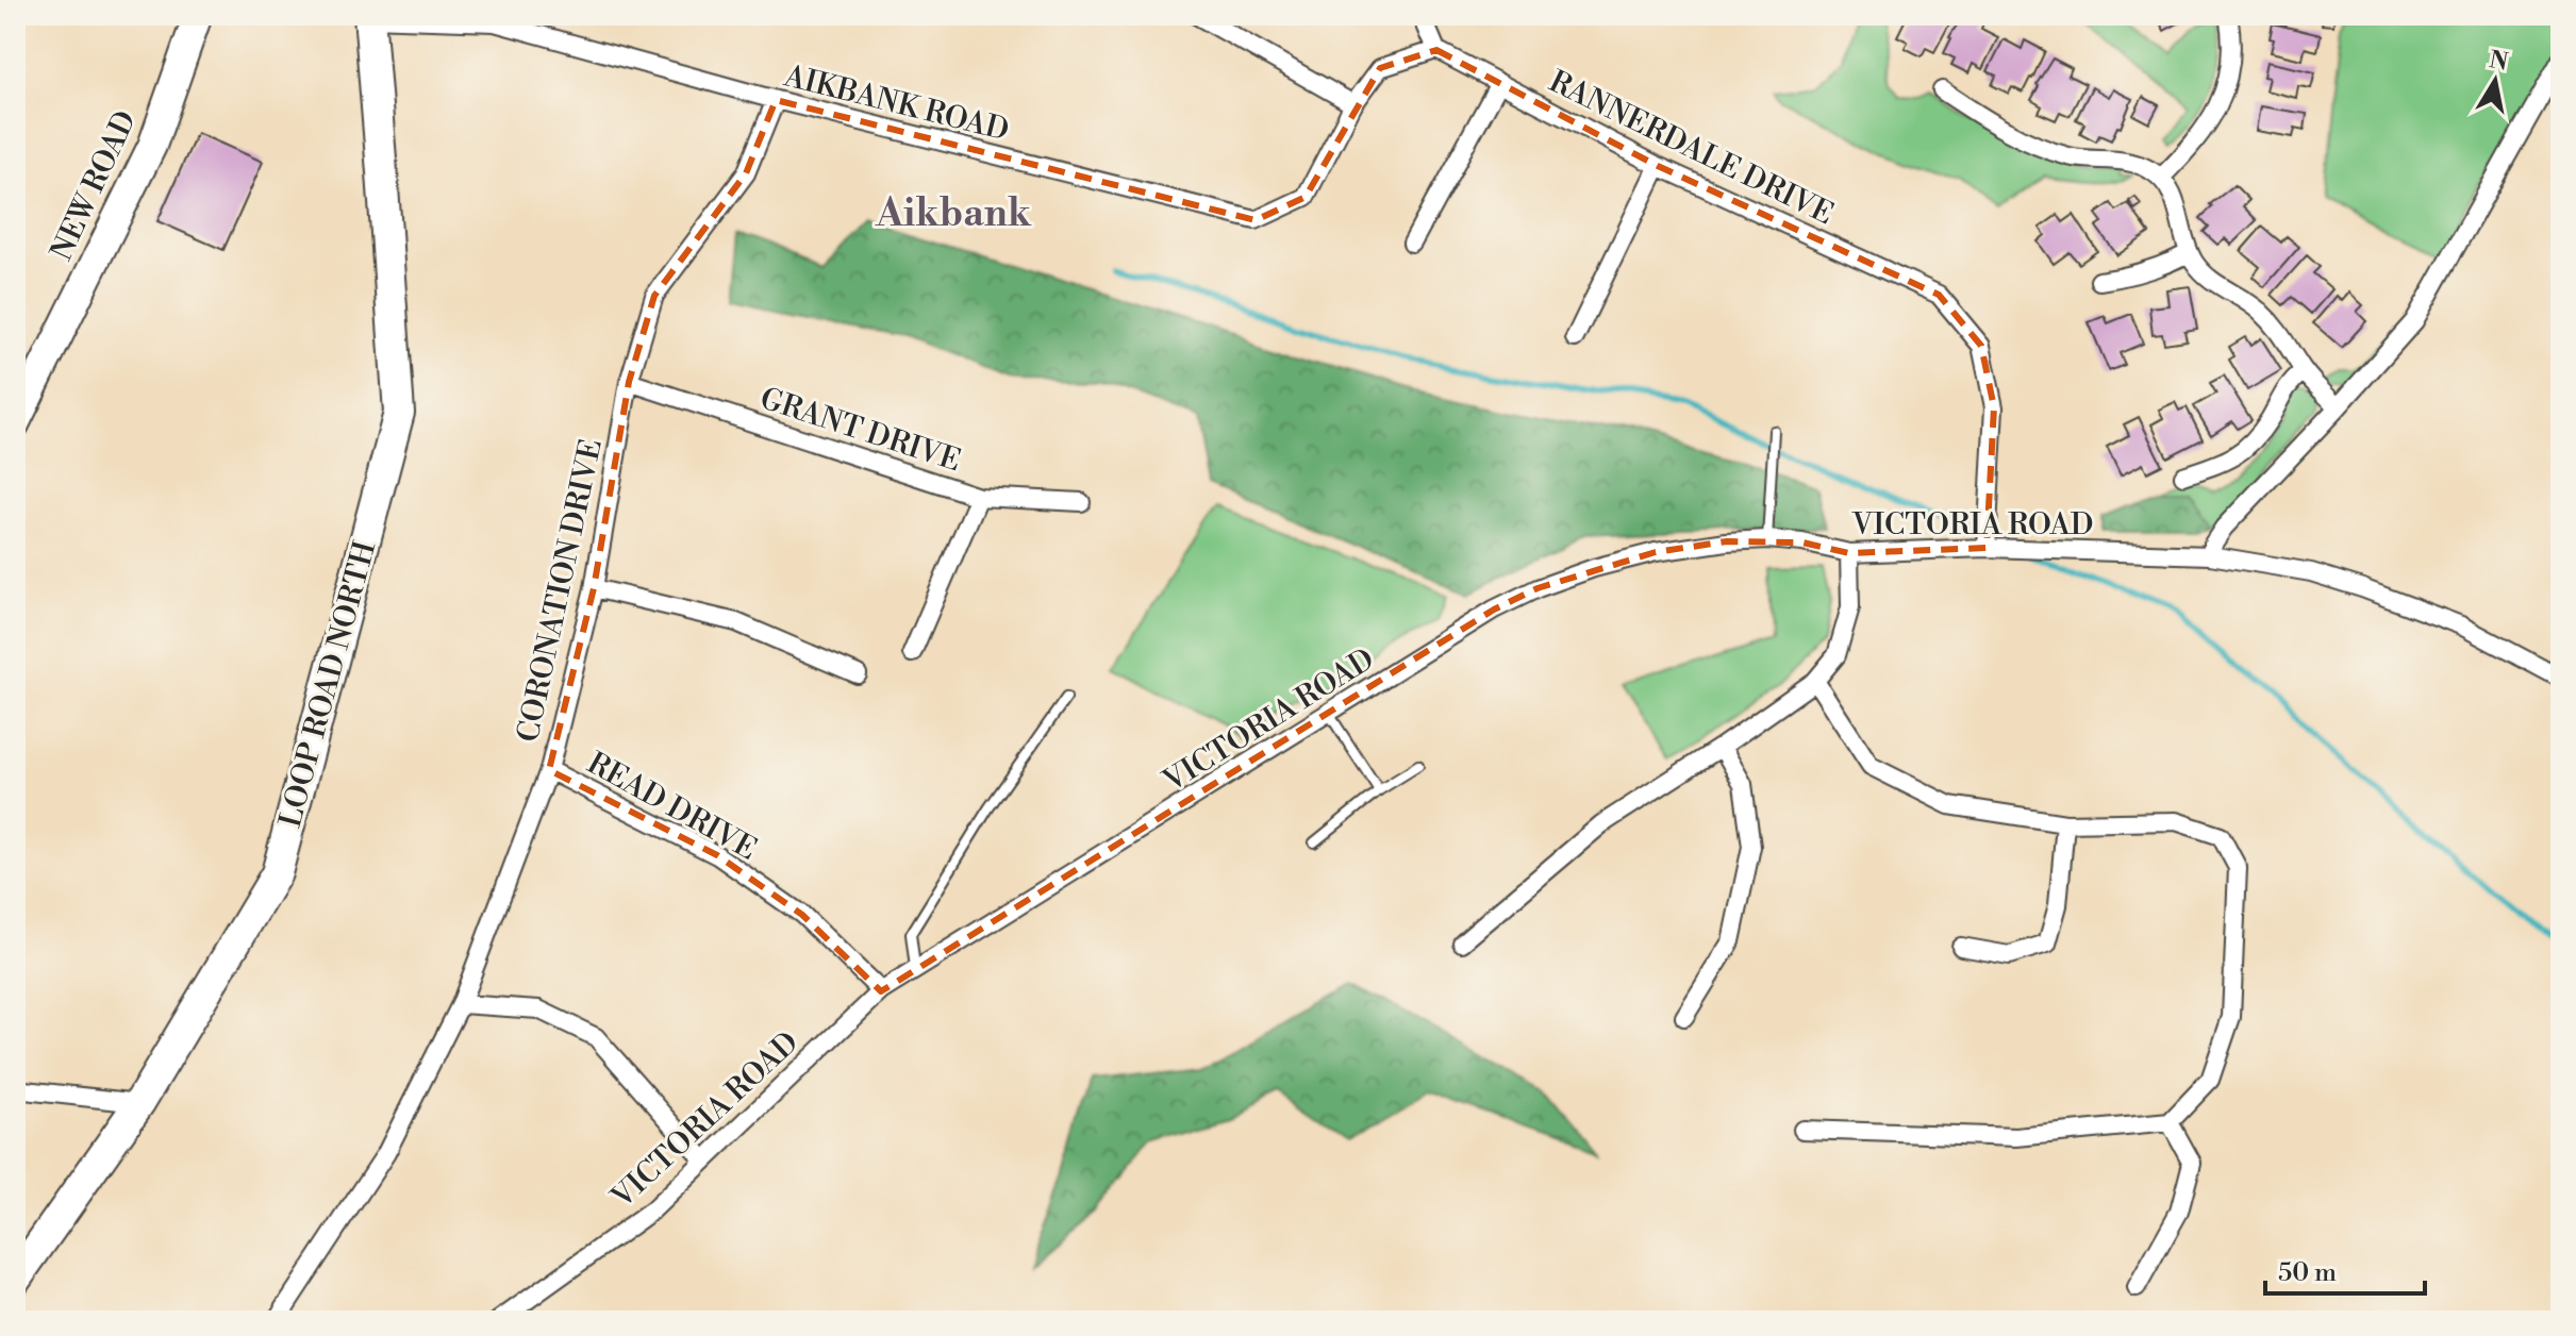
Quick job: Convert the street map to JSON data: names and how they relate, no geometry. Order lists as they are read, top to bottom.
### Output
{
  "streets": {
    "highway": ["LOOP ROAD NORTH"],
    "main road": ["NEW ROAD"],
    "street": [
      "AIKBANK ROAD",
      "RANNERDALE DRIVE",
      "GRANT DRIVE",
      "VICTORIA ROAD",
      "CORONATION DRIVE",
      "READ DRIVE"
    ]
  },
  "crossings": [
    ["AIKBANK ROAD", "CORONATION DRIVE"],
    ["AIKBANK ROAD", "LOOP ROAD NORTH"],
    ["RANNERDALE DRIVE", "VICTORIA ROAD"],
    ["GRANT DRIVE", "CORONATION DRIVE"],
    ["VICTORIA ROAD", "READ DRIVE"],
    ["CORONATION DRIVE", "READ DRIVE"]
  ],
  "districts": ["Aikbank"],
  "scale_bar": "50 m",
  "north": "top"
}
